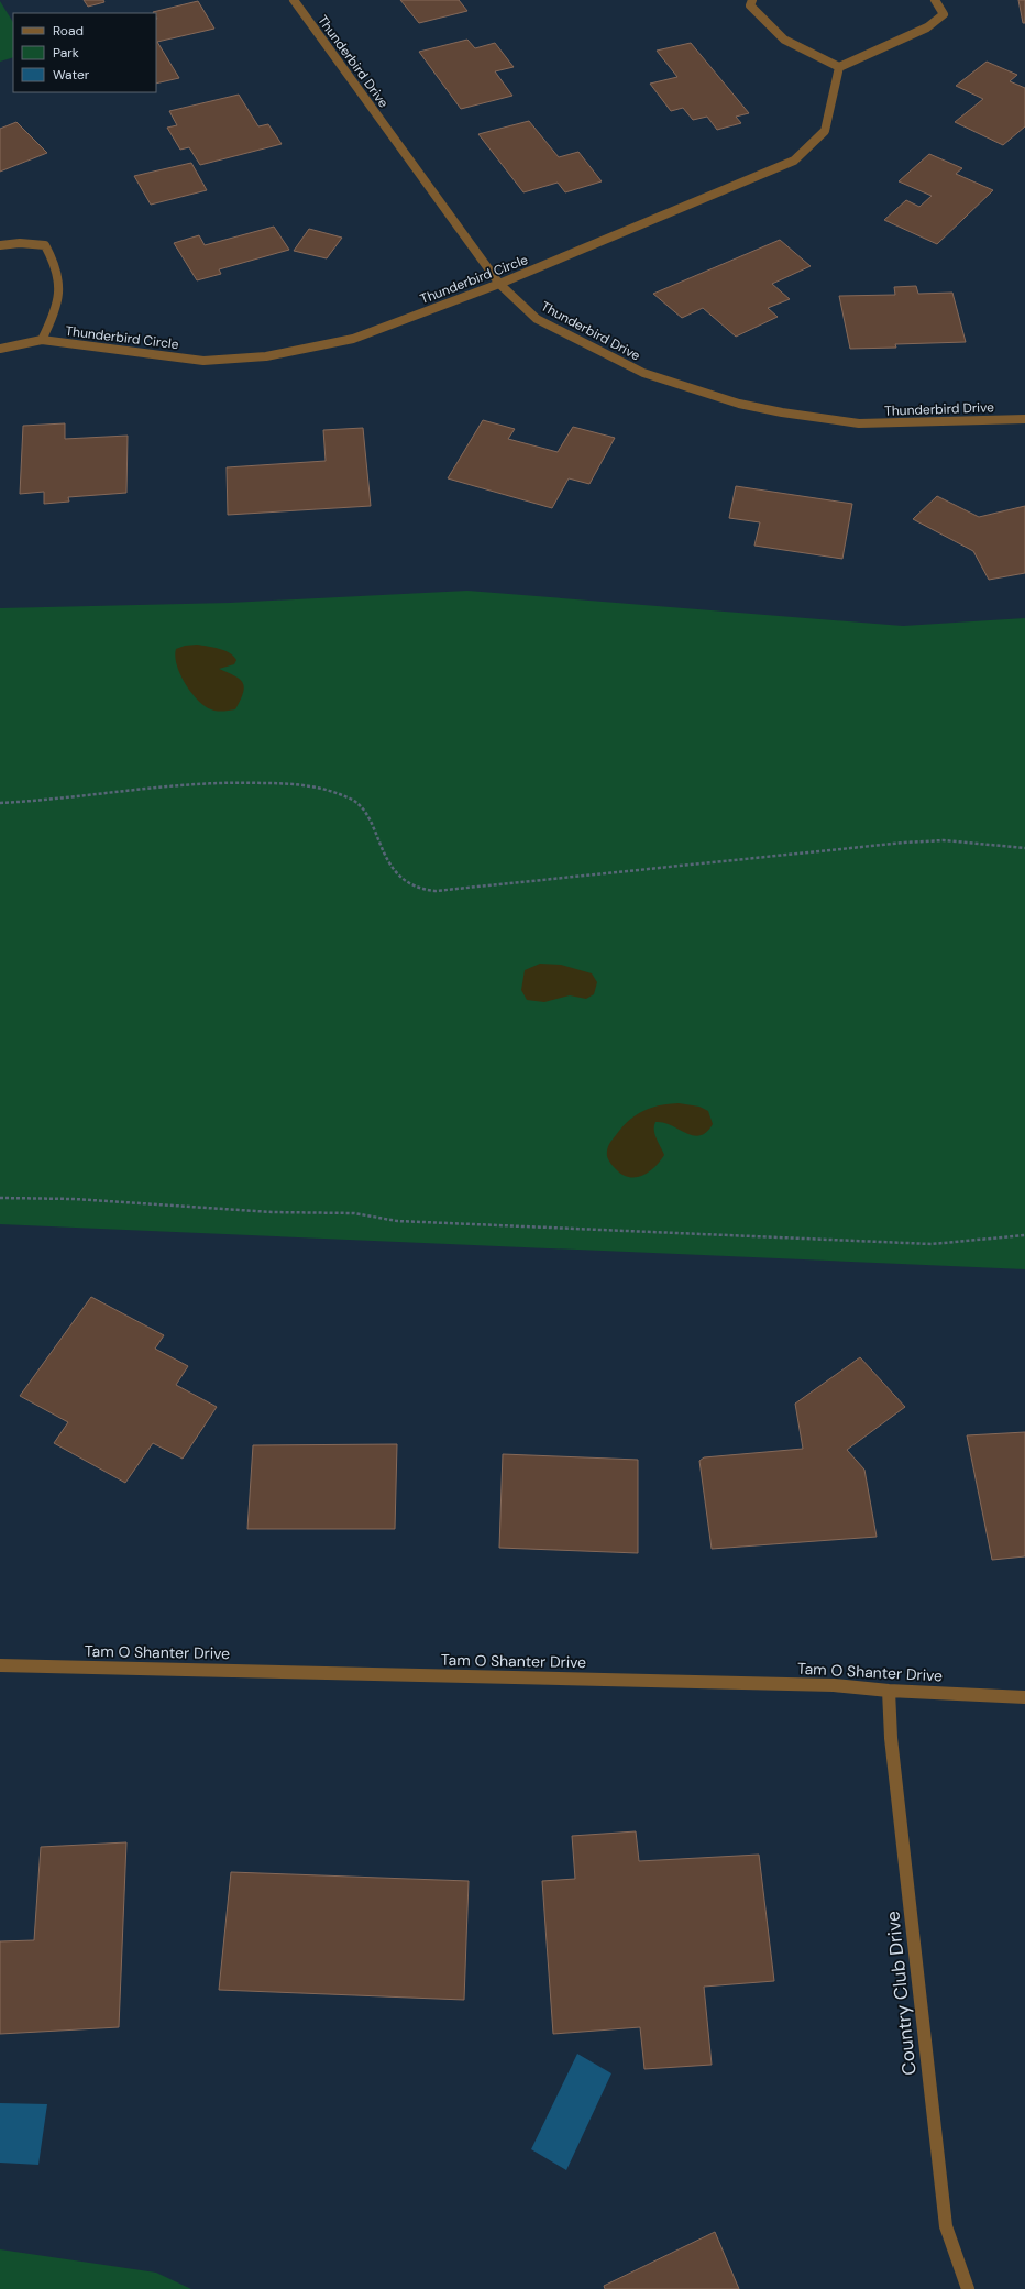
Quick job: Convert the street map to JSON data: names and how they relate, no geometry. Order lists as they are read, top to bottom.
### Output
{
  "streets": {
    "street": [
      "Thunderbird Drive",
      "Thunderbird Circle",
      "Tam O Shanter Drive",
      "Country Club Drive"
    ]
  },
  "crossings": [
    ["Thunderbird Drive", "Thunderbird Circle"],
    ["Tam O Shanter Drive", "Country Club Drive"]
  ],
  "legend": ["Road", "Park", "Water"]
}
